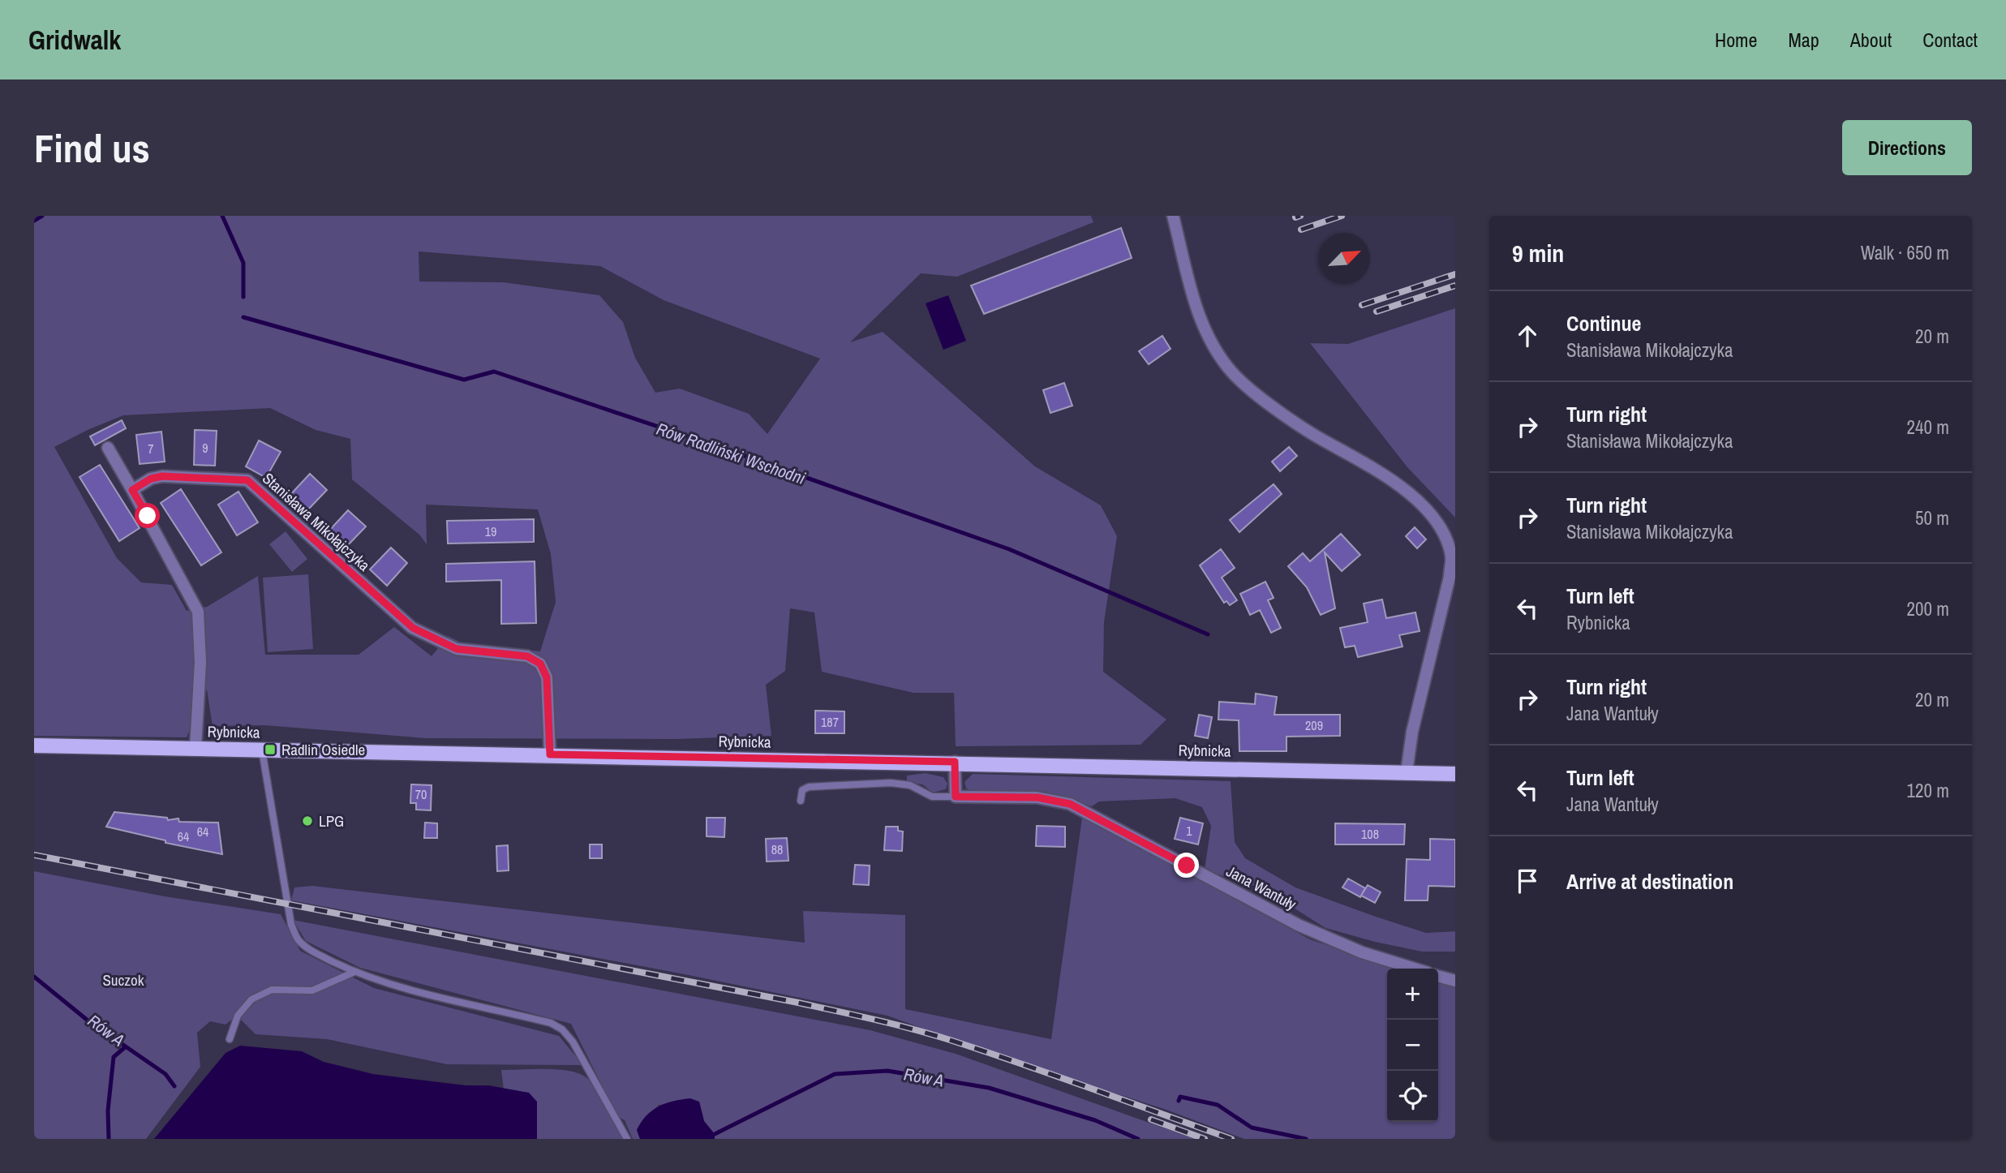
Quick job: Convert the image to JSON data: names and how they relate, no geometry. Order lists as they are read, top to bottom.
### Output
{
  "streets": {
    "main road": ["Rybnicka"],
    "street": ["Stanisława Mikołajczyka", "Jana Wantuły"]
  },
  "crossings": [
    ["Stanisława Mikołajczyka", "Rybnicka"]
  ],
  "water": ["Rów Radliński Wschodni", "Rów A"],
  "parks": ["Suczok"],
  "places": {
    "transit": ["Radlin Osiedle"],
    "other": ["LPG"]
  },
  "house_numbers": [
    "9",
    "7",
    "19",
    "187",
    "209",
    "70",
    "1",
    "64",
    "108",
    "64",
    "88"
  ],
  "north": "top right",
  "page": {
    "header": "Gridwalk",
    "nav": [
      "Home",
      "Map",
      "About",
      "Contact"
    ],
    "buttons": "Directions",
    "title": "Find us",
    "heading": ["9 min", "Walk · 650 m"],
    "list": [
      ["Continue", "Stanisława Mikołajczyka", "20 m"],
      ["Turn right", "Stanisława Mikołajczyka", "240 m"],
      ["Turn right", "Stanisława Mikołajczyka", "50 m"],
      ["Turn left", "Rybnicka", "200 m"],
      ["Turn right", "Jana Wantuły", "20 m"],
      ["Turn left", "Jana Wantuły", "120 m"],
      "Arrive at destination"
    ],
    "map_buttons": ["+", "−"]
  }
}
